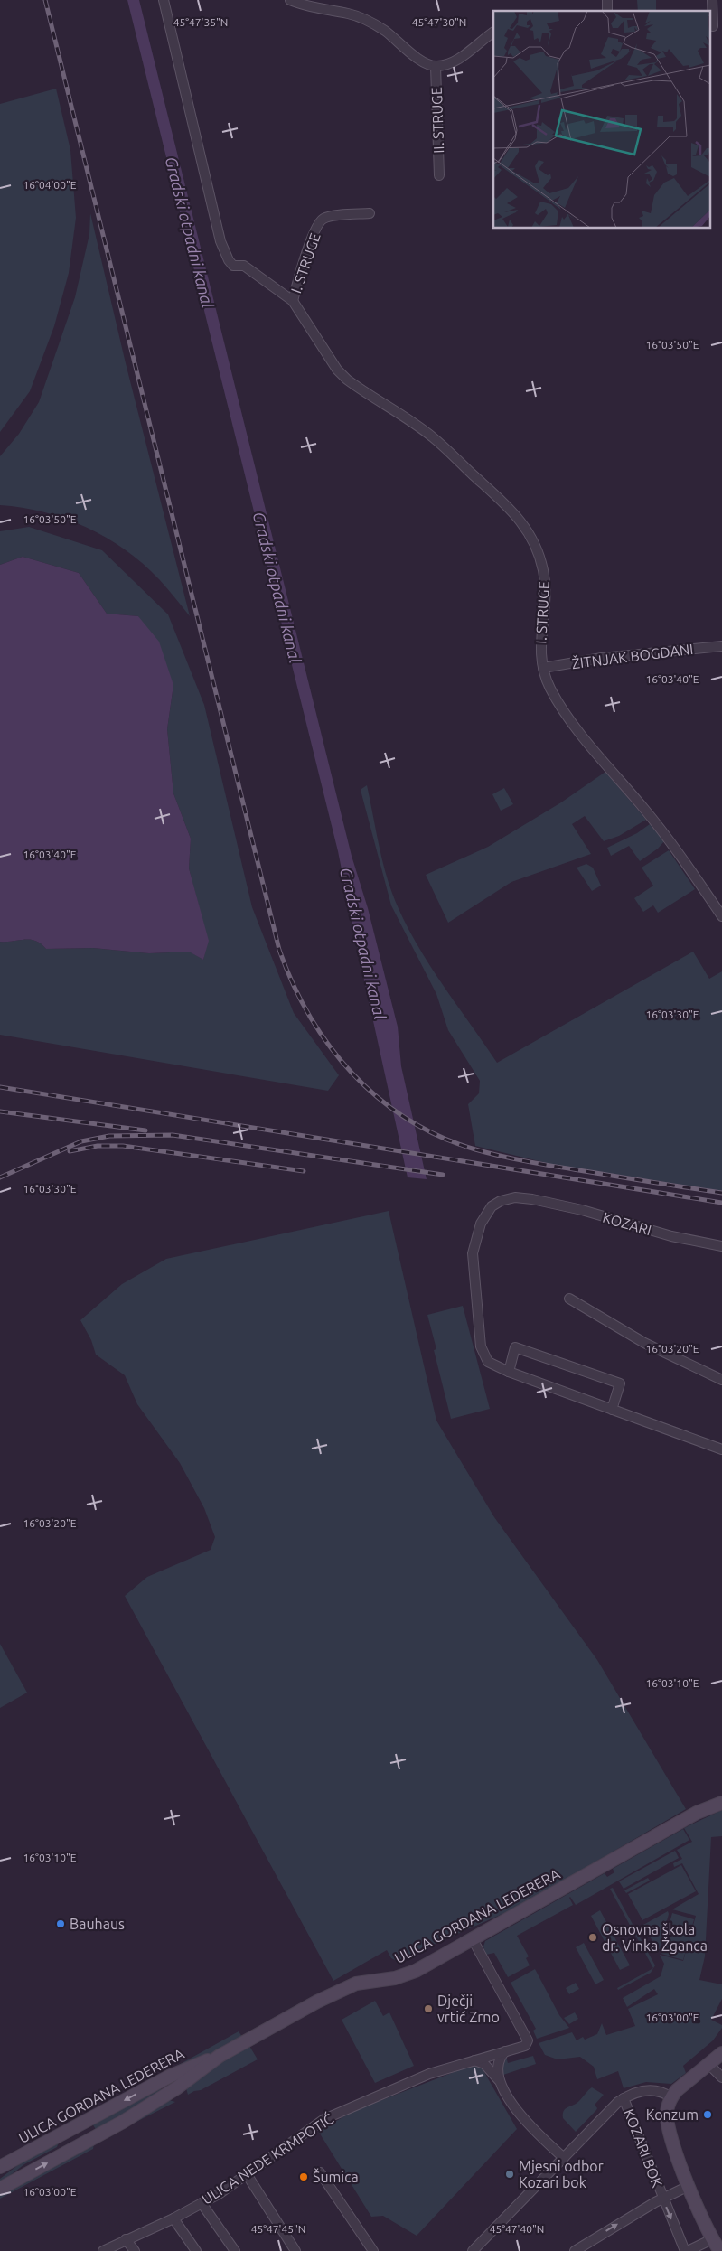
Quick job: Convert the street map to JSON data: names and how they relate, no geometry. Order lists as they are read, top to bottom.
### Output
{
  "streets": {
    "street": [
      "II. STRUGE",
      "I. STRUGE",
      "ŽITNJAK BOGDANI",
      "KOZARI",
      "ULICA GORDANA LEDERERA",
      "KOZARI BOK",
      "ULICA NEDE KRMPOTIĆ"
    ]
  },
  "crossings": [
    ["I. STRUGE", "ŽITNJAK BOGDANI"],
    ["ULICA GORDANA LEDERERA", "ULICA NEDE KRMPOTIĆ"]
  ],
  "water": ["Gradski otpadni kanal"],
  "places": [
    "Bauhaus",
    "Osnovna škola dr. Vinka Žganca",
    "Dječji vrtić Zrno",
    "Konzum",
    "Mjesni odbor Kozari bok",
    "Šumica"
  ],
  "coordinates": [
    "45°47'35\"N",
    "45°47'30\"N",
    "16°04'00\"E",
    "16°03'50\"E",
    "16°03'40\"E",
    "16°03'30\"E",
    "16°03'20\"E",
    "16°03'10\"E",
    "16°03'00\"E",
    "45°47'45\"N",
    "45°47'40\"N"
  ]
}
